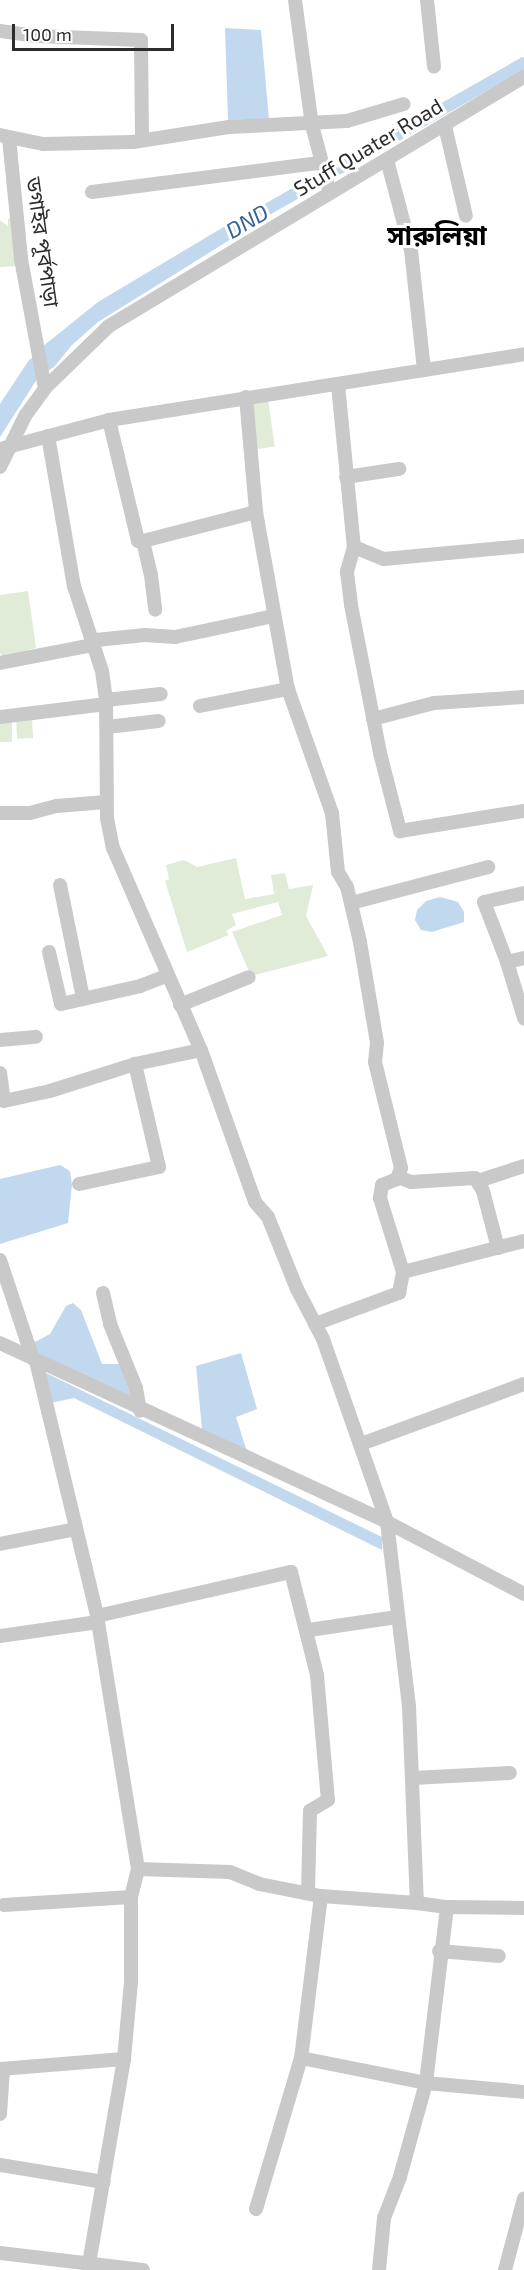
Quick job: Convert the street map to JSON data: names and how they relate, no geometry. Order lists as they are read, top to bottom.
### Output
{
  "streets": {
    "street": ["Stuff Quater Road", "ডগাইর পূর্বপাড়া"]
  },
  "crossings": [
    ["Stuff Quater Road", "ডগাইর পূর্বপাড়া"]
  ],
  "districts": ["সারুলিয়া"],
  "water": ["DND"],
  "scale_bar": "100 m"
}
